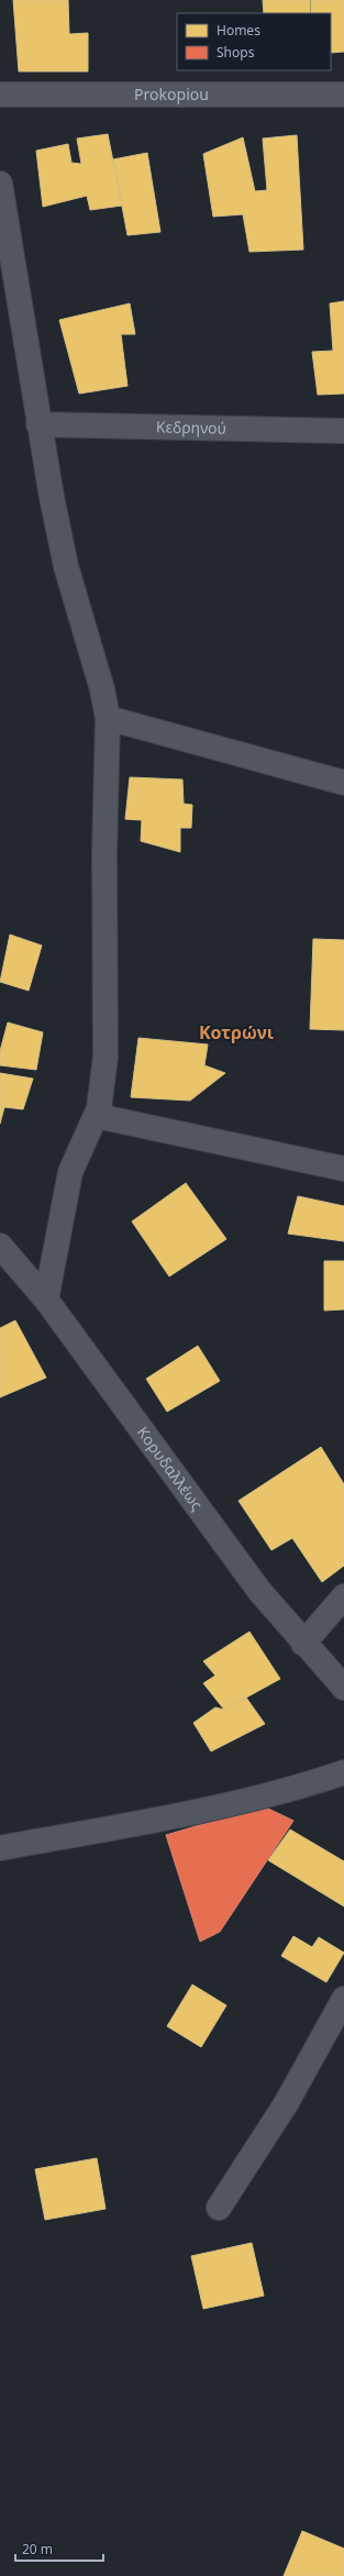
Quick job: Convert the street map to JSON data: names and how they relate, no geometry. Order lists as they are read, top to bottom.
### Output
{
  "streets": {
    "street": ["Prokopiou", "Κεδρηνού", "Κορυδαλλέως"]
  },
  "districts": ["Κοτρώνι"],
  "legend": ["Homes", "Shops"],
  "scale_bar": "20 m"
}
